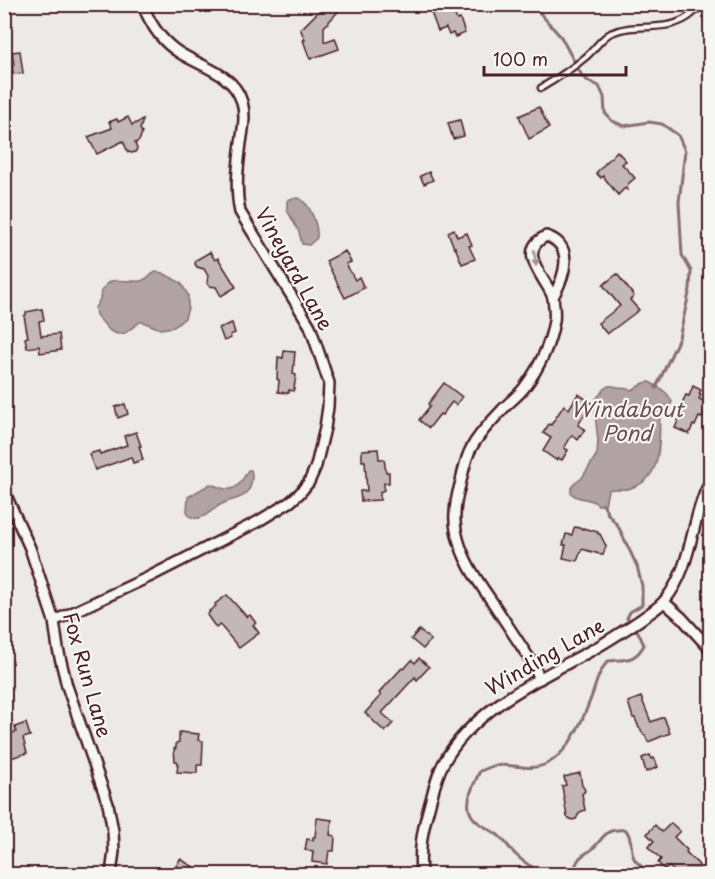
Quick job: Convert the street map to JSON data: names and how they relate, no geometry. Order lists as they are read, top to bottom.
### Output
{
  "streets": {
    "street": ["Vineyard Lane", "Winding Lane", "Fox Run Lane"]
  },
  "crossings": [
    ["Vineyard Lane", "Fox Run Lane"]
  ],
  "water": ["Windabout Pond"],
  "scale_bar": "100 m"
}
